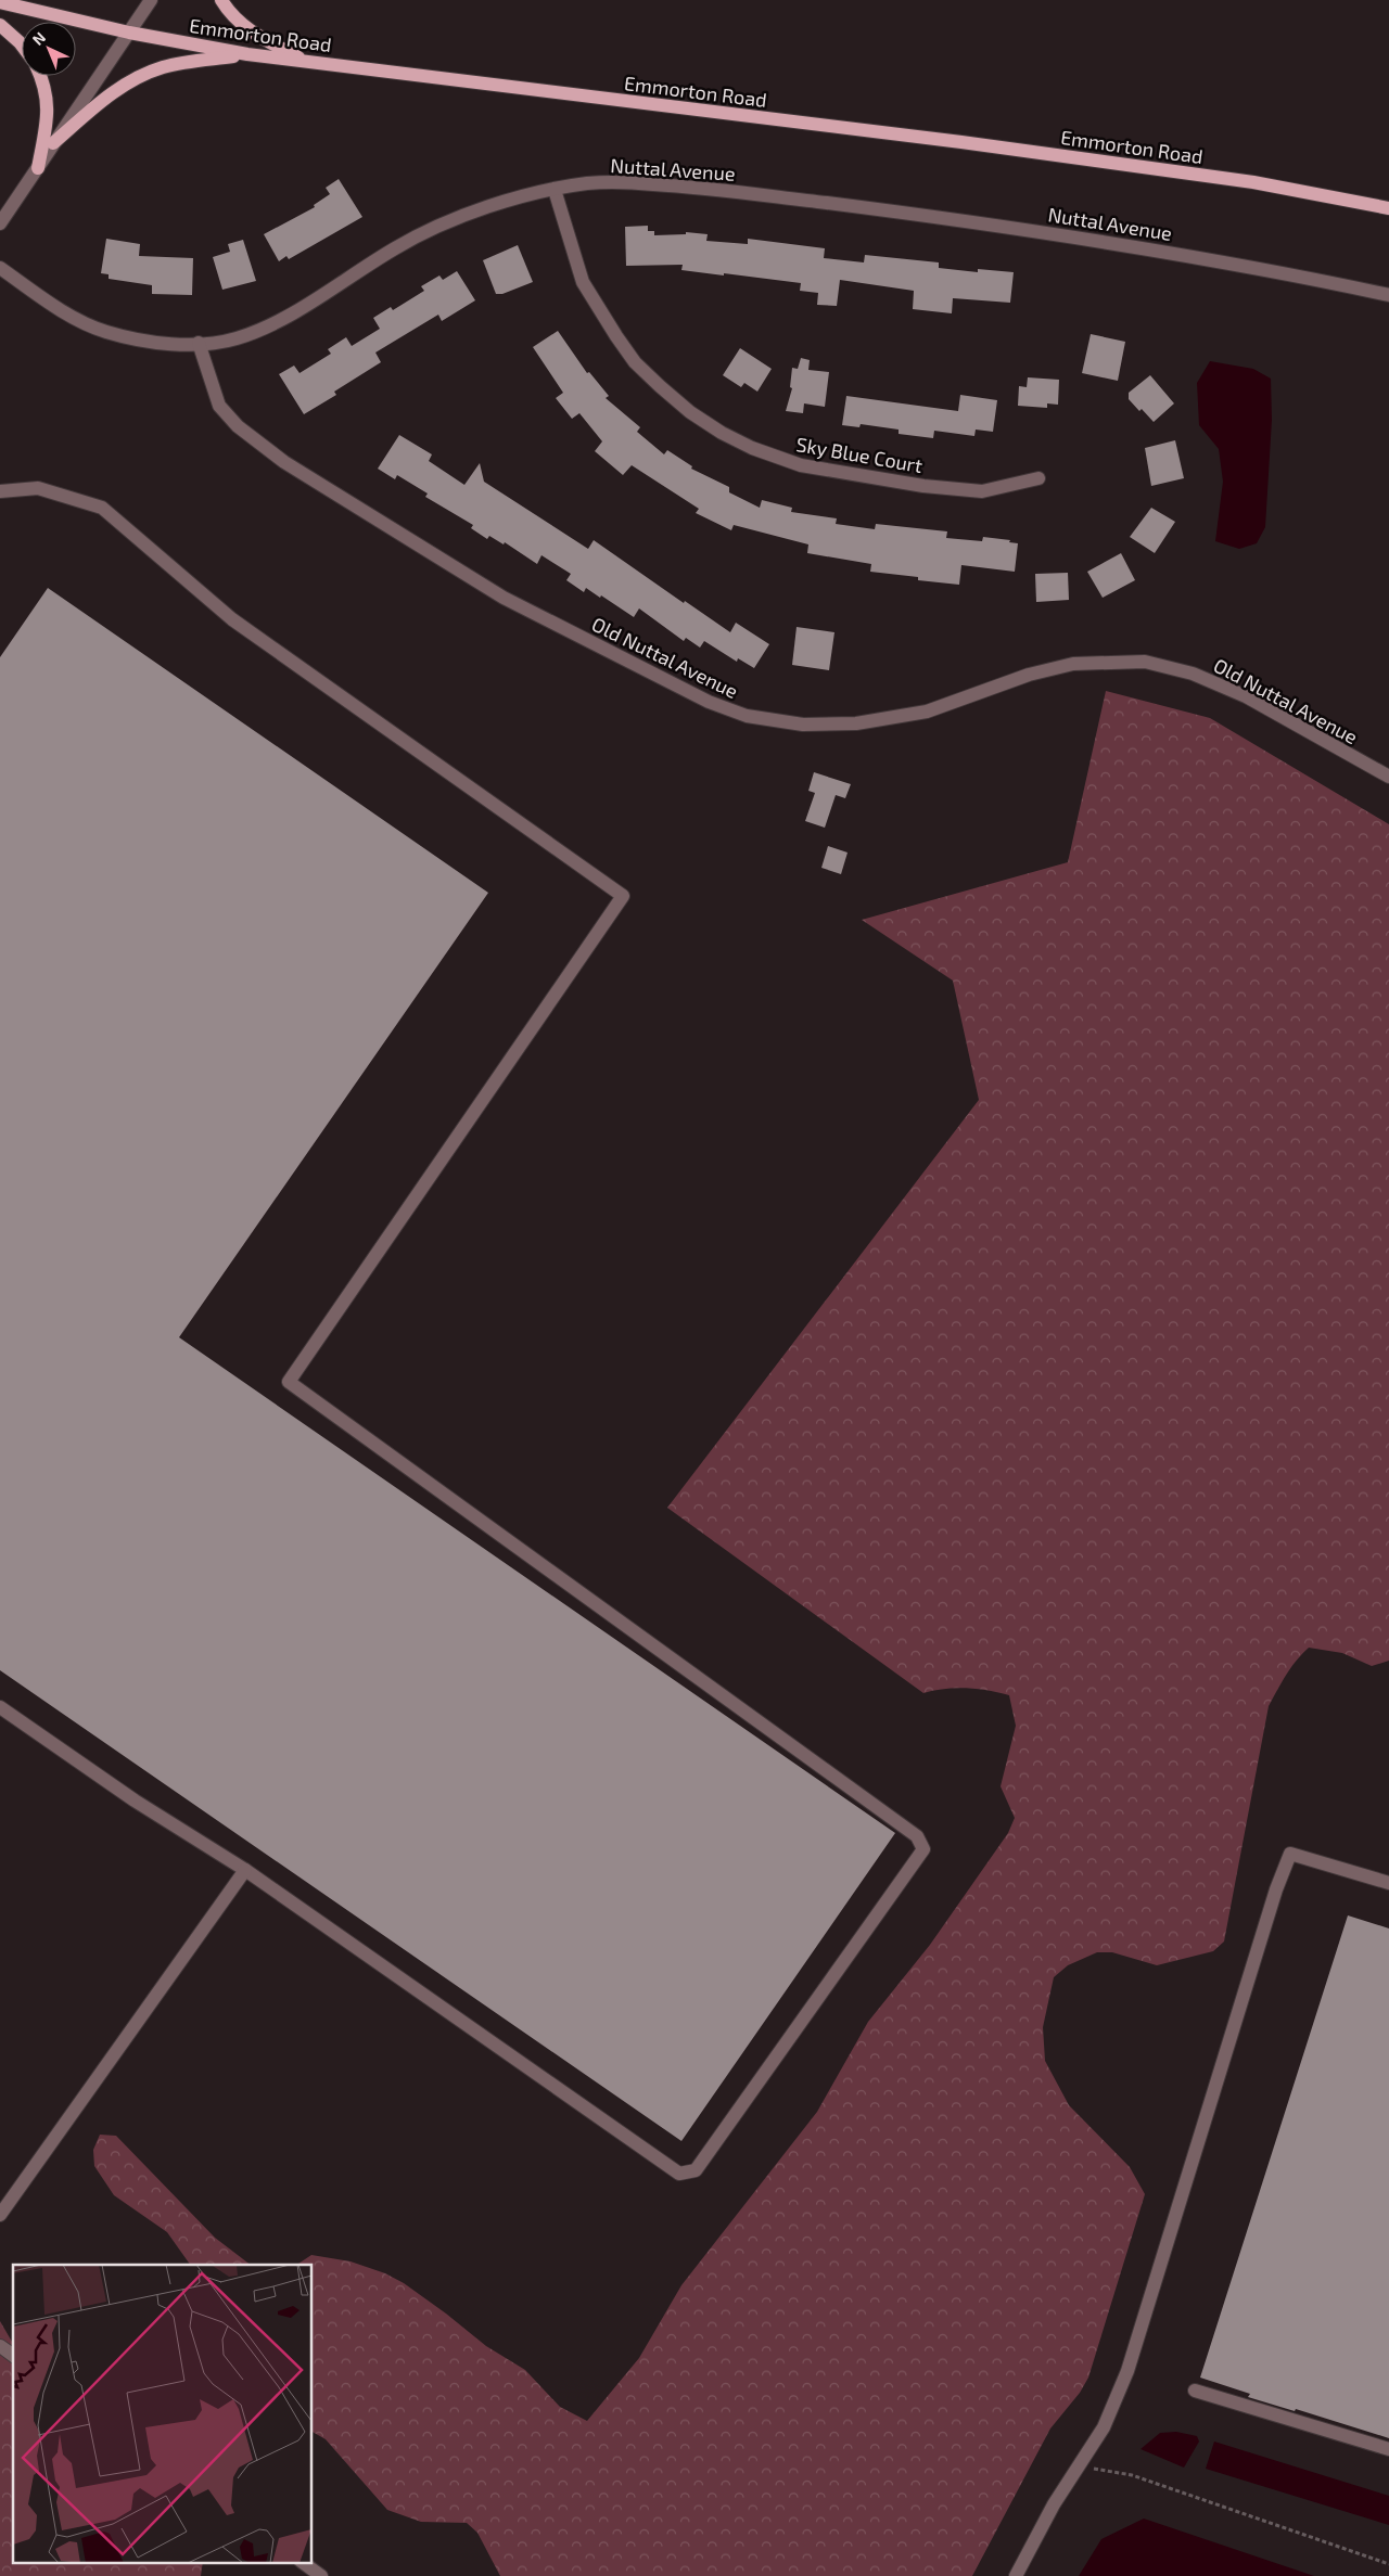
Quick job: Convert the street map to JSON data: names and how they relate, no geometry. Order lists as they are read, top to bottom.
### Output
{
  "streets": {
    "main road": ["Emmorton Road"],
    "street": ["Nuttal Avenue", "Sky Blue Court", "Old Nuttal Avenue"]
  },
  "crossings": [
    ["Nuttal Avenue", "Sky Blue Court"],
    ["Nuttal Avenue", "Old Nuttal Avenue"]
  ],
  "north": "top left"
}
